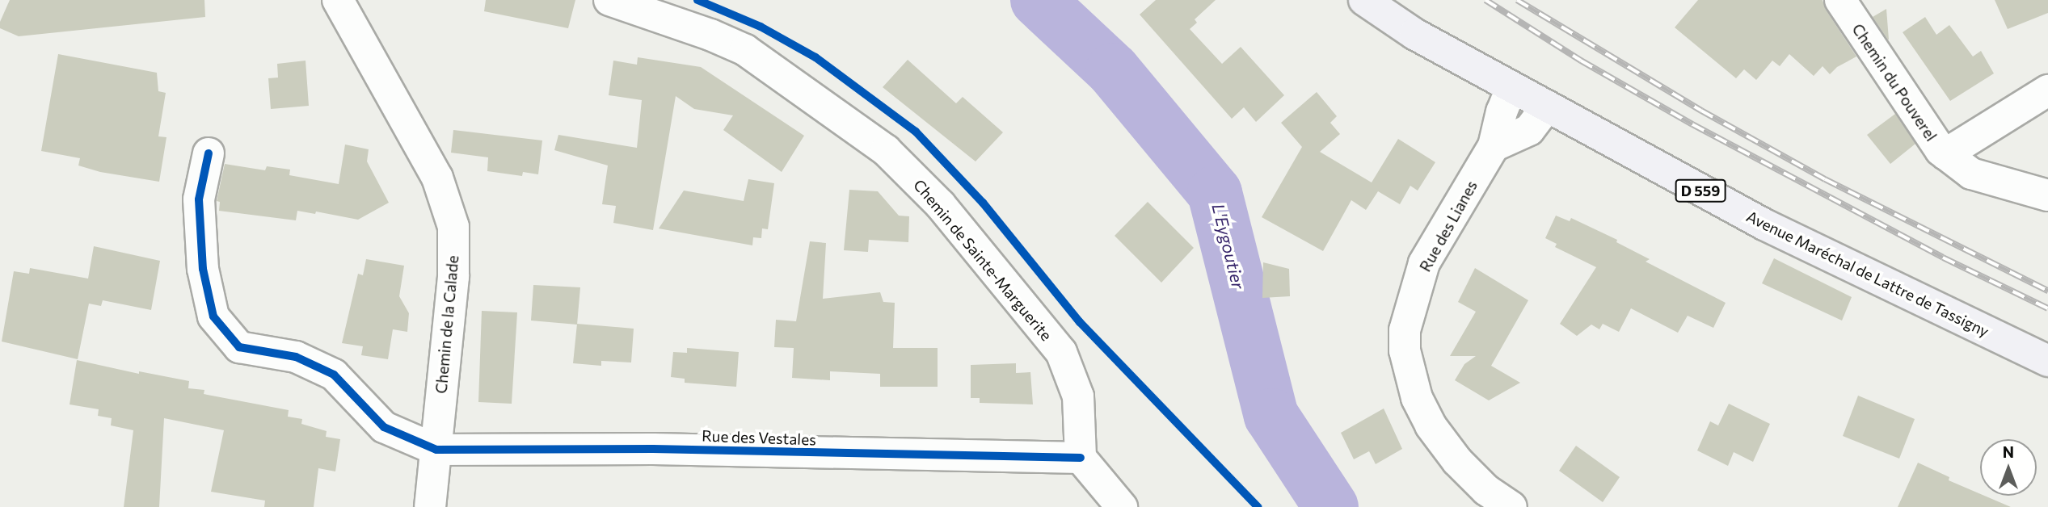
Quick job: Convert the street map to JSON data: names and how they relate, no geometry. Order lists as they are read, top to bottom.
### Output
{
  "streets": {
    "main road": ["D 559", "Avenue Maréchal de Lattre de Tassigny"],
    "street": [
      "Chemin du Pouverel",
      "Rue des Lianes",
      "Chemin de Sainte-Marguerite",
      "Chemin de la Calade",
      "Rue des Vestales"
    ]
  },
  "crossings": [
    ["Rue des Lianes", "Avenue Maréchal de Lattre de Tassigny"],
    ["Chemin de Sainte-Marguerite", "Rue des Vestales"],
    ["Chemin de la Calade", "Rue des Vestales"]
  ],
  "water": ["L'Eygoutier"],
  "north": "top"
}
